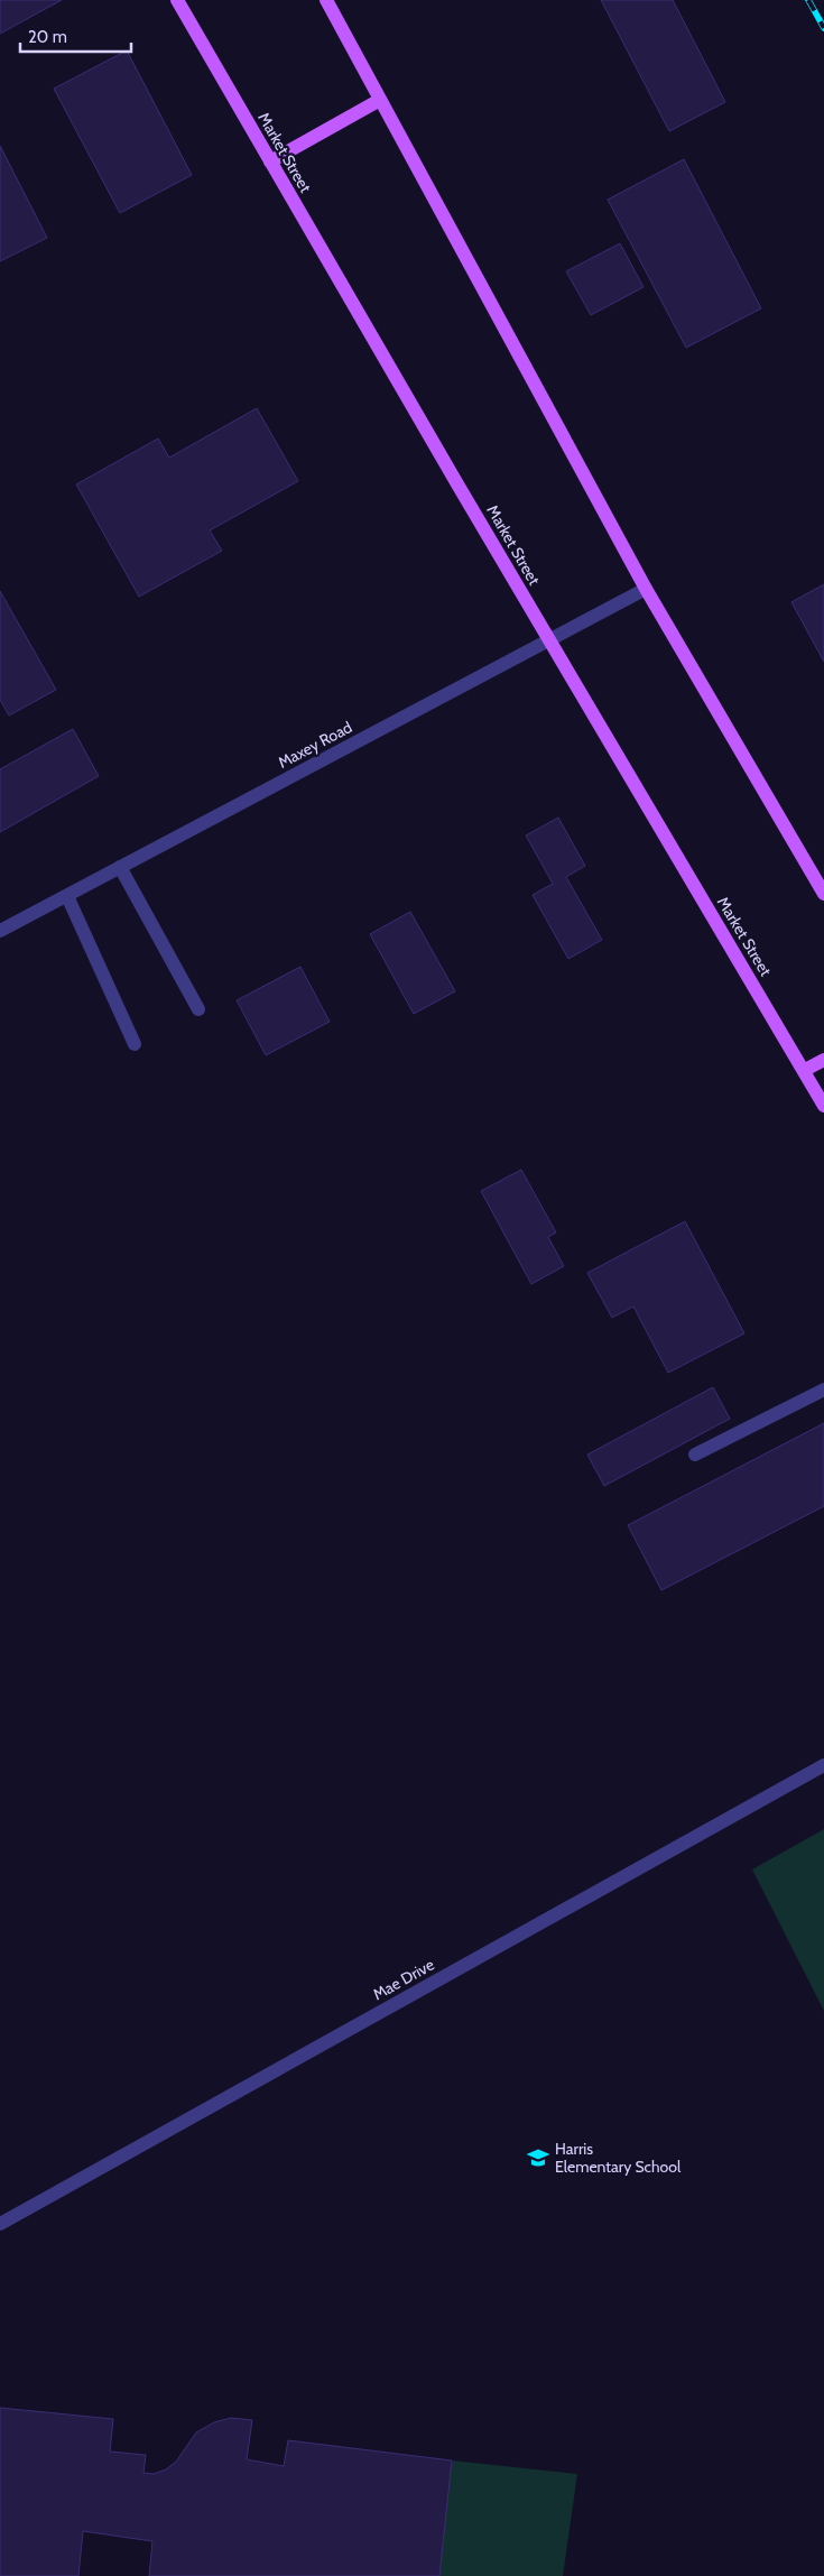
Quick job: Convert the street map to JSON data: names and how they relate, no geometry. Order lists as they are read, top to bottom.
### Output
{
  "streets": {
    "main road": ["Market Street"],
    "street": ["Maxey Road", "Mae Drive"]
  },
  "crossings": [
    ["Market Street", "Maxey Road"]
  ],
  "places": {
    "school or university": ["Harris Elementary School"]
  },
  "scale_bar": "20 m"
}
